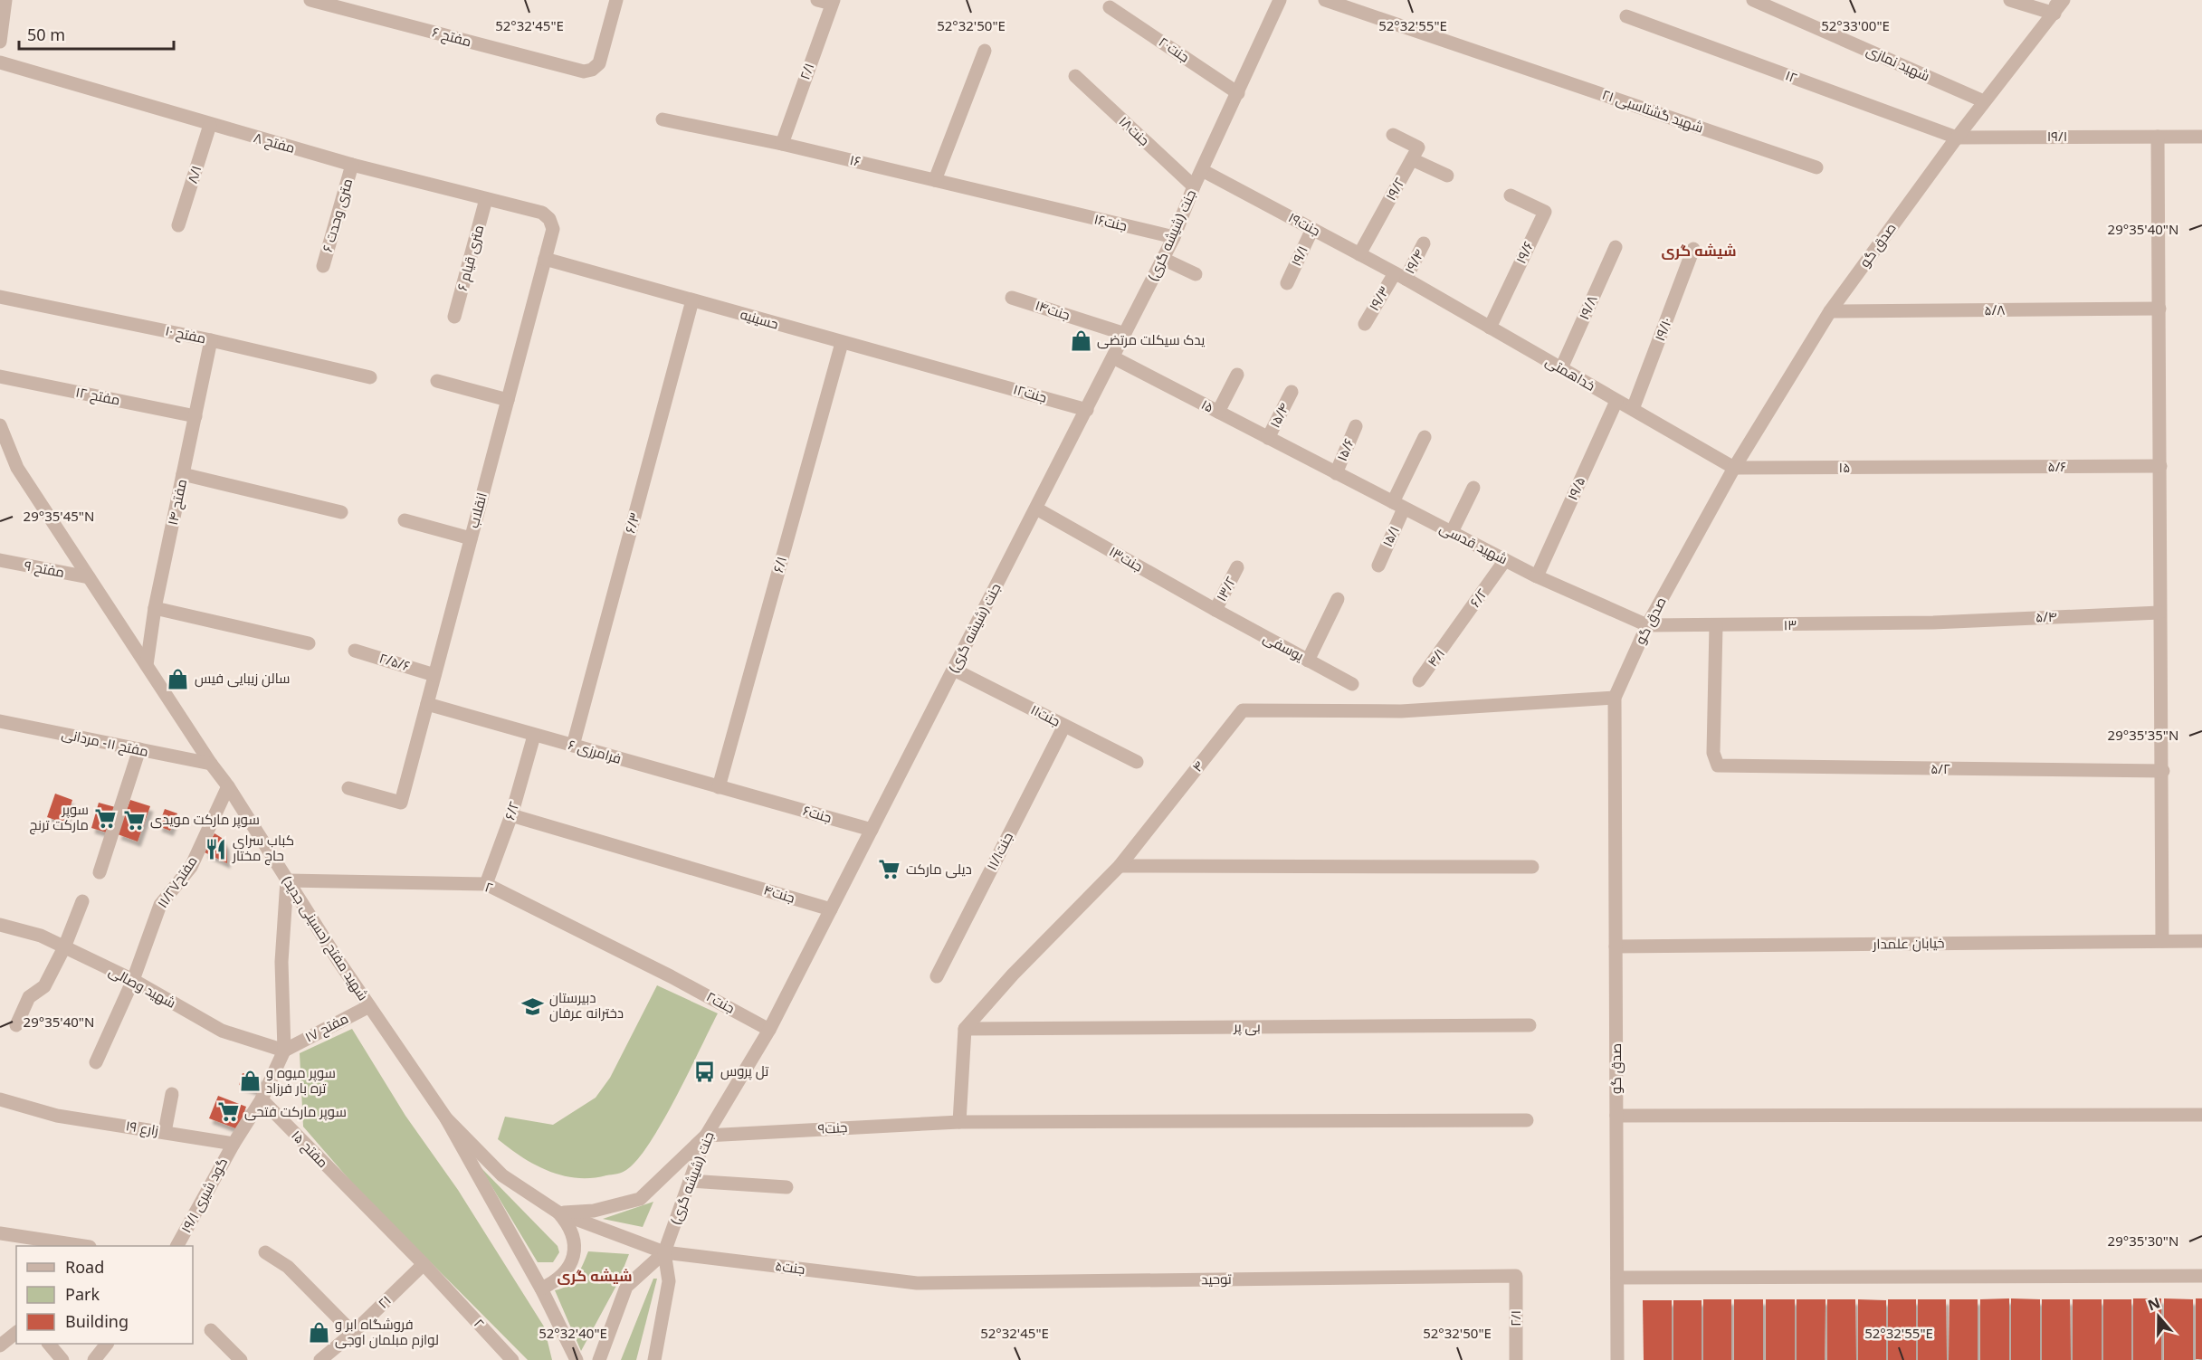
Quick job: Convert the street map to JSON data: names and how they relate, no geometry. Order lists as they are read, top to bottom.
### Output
{
  "streets": {
    "street": [
      "مفتح ۶",
      "جنت۲۰",
      "شهید نمازی",
      "۲/۱",
      "۱۲",
      "شهید گشتاسبی ۲۱",
      "جنت۱۸",
      "۱۹/۱",
      "مفتح ۸",
      "۱۶",
      "۸/۱",
      "۱۹/۲",
      "۶ متری وحدت",
      "جنت۱۶",
      "جنت۱۹",
      "جنت (شیشه گری)",
      "صدق گو",
      "۱۹/۶",
      "۶ متری قیام",
      "۱۹/۴",
      "۱۹/۳",
      "۱۹/۸",
      "جنت۱۴",
      "۵/۸",
      "حسینیه",
      "۱۹/۱۰",
      "مفتح ۱۰",
      "خداهمتی",
      "جنت۱۲",
      "مفتح ۱۲",
      "۱۵",
      "۱۵/۴",
      "۱۵/۶",
      "۵/۶",
      "۱۹/۵",
      "مفتح ۱۴",
      "انقلاب",
      "۶/۳",
      "۱۵/۱",
      "شهید قدسی",
      "جنت۱۳",
      "۶/۱",
      "مفتح ۹",
      "۱۳/۲",
      "۶/۲",
      "۵/۴",
      "۱۳",
      "یوسفی",
      "۴/۱",
      "۲/۵/۶",
      "جنت۱۱",
      "مفتح ۱۱- مردانی",
      "فرامرزی ۶",
      "۴",
      "۵/۲",
      "جنت۶",
      "جنت۱۱/۱",
      "مفتح۱۱/۲۷",
      "۲",
      "جنت۴",
      "شهید مفتح (حسینی جدید)",
      "خیابان علمدار",
      "شهید وصالی",
      "جنت۲",
      "بی پر",
      "مفتح ۱۷",
      "۱۹ زارع",
      "جنت۹",
      "مفتح ۱۵",
      "۱۹/۱ گود شیری",
      "جنت۵",
      "توحید",
      "۲۱"
    ]
  },
  "crossings": [
    ["جنت۲۰", "جنت (شیشه گری)"],
    ["شهید نمازی", "صدق گو"],
    ["۲/۱", "۱۶"],
    ["۲/۱", "توحید"],
    ["۱۲", "۱۹/۱"],
    ["۱۲", "صدق گو"],
    ["جنت۱۸", "جنت (شیشه گری)"],
    ["۱۹/۱", "جنت۱۹"],
    ["۱۹/۱", "صدق گو"],
    ["مفتح ۸", "۸/۱"],
    ["مفتح ۸", "۶ متری وحدت"],
    ["مفتح ۸", "۶ متری قیام"],
    ["مفتح ۸", "انقلاب"],
    ["۱۶", "جنت۱۶"],
    ["۱۹/۲", "جنت۱۹"],
    ["جنت۱۶", "جنت (شیشه گری)"],
    ["جنت۱۹", "جنت (شیشه گری)"],
    ["جنت۱۹", "۱۹/۴"],
    ["جنت۱۹", "۱۹/۳"],
    ["جنت۱۹", "خداهمتی"],
    ["جنت (شیشه گری)", "جنت۱۴"],
    ["جنت (شیشه گری)", "جنت۱۲"],
    ["جنت (شیشه گری)", "۱۵"],
    ["جنت (شیشه گری)", "جنت۱۳"],
    ["جنت (شیشه گری)", "جنت۱۱"],
    ["جنت (شیشه گری)", "جنت۶"],
    ["جنت (شیشه گری)", "جنت۴"],
    ["جنت (شیشه گری)", "جنت۲"],
    ["جنت (شیشه گری)", "جنت۹"],
    ["جنت (شیشه گری)", "جنت۵"],
    ["صدق گو", "۵/۸"],
    ["صدق گو", "خداهمتی"],
    ["صدق گو", "۱۵"],
    ["صدق گو", "شهید قدسی"],
    ["صدق گو", "۱۳"],
    ["صدق گو", "۴"],
    ["صدق گو", "خیابان علمدار"],
    ["۱۹/۶", "خداهمتی"],
    ["۱۹/۴", "۱۹/۳"],
    ["۱۹/۴", "خداهمتی"],
    ["۱۹/۳", "خداهمتی"],
    ["۱۹/۸", "خداهمتی"],
    ["حسینیه", "جنت۱۲"],
    ["حسینیه", "انقلاب"],
    ["حسینیه", "۶/۳"],
    ["حسینیه", "۶/۱"],
    ["۱۹/۱۰", "خداهمتی"],
    ["مفتح ۱۰", "مفتح ۱۴"],
    ["خداهمتی", "۱۵"],
    ["خداهمتی", "۱۹/۵"],
    ["مفتح ۱۲", "مفتح ۱۴"],
    ["۱۵", "۱۵/۴"],
    ["۱۵", "۵/۶"],
    ["۱۵", "شهید قدسی"],
    ["۱۵/۶", "شهید قدسی"],
    ["۱۹/۵", "شهید قدسی"],
    ["مفتح ۱۴", "شهید مفتح (حسینی جدید)"],
    ["انقلاب", "۲/۵/۶"],
    ["انقلاب", "فرامرزی ۶"],
    ["۶/۳", "فرامرزی ۶"],
    ["۱۵/۱", "شهید قدسی"],
    ["شهید قدسی", "۶/۲"],
    ["شهید قدسی", "۱۳"],
    ["جنت۱۳", "۱۳/۲"],
    ["جنت۱۳", "یوسفی"],
    ["۶/۱", "فرامرزی ۶"],
    ["مفتح ۹", "شهید مفتح (حسینی جدید)"],
    ["۱۳/۲", "یوسفی"],
    ["۶/۲", "۴/۱"],
    ["۶/۲", "فرامرزی ۶"],
    ["۶/۲", "۲"],
    ["۶/۲", "جنت۴"],
    ["۵/۴", "۱۳"],
    ["۱۳", "۵/۲"],
    ["جنت۱۱", "جنت۱۱/۱"],
    ["مفتح ۱۱- مردانی", "شهید مفتح (حسینی جدید)"],
    ["فرامرزی ۶", "جنت۶"],
    ["۴", "بی پر"],
    ["مفتح۱۱/۲۷", "شهید مفتح (حسینی جدید)"],
    ["مفتح۱۱/۲۷", "شهید وصالی"],
    ["۲", "شهید مفتح (حسینی جدید)"],
    ["۲", "جنت۲"],
    ["۲", "مفتح ۱۵"],
    ["۲", "۲۱"],
    ["شهید مفتح (حسینی جدید)", "مفتح ۱۷"],
    ["شهید وصالی", "مفتح ۱۷"],
    ["۱۹ زارع", "۱۹/۱ گود شیری"],
    ["مفتح ۱۵", "۲۱"],
    ["جنت۵", "توحید"]
  ],
  "districts": ["شیشه گری", "شیشه گری"],
  "places": {
    "shop": [
      "یدک سیکلت مرتضی",
      "سالن زیبایی فیس",
      "سوپر میوه و تره بار فرزاد",
      "فروشگاه ابر و لوازم مبلمان اوجی"
    ],
    "supermarket": [
      "سوپر مارکت ترنج",
      "سوپر مارکت مویدی",
      "دیلی مارکت",
      "سوپر مارکت فتحی"
    ],
    "restaurant": ["کباب سرای حاج مختار"],
    "school or university": ["دبیرستان دخترانه عرفان"],
    "bus stop": ["تل پروس"]
  },
  "legend": ["Road", "Park", "Building"],
  "scale_bar": "50 m",
  "north": "top",
  "coordinates": [
    "52°32'45\"E",
    "52°32'50\"E",
    "52°32'55\"E",
    "52°33'00\"E",
    "29°35'40\"N",
    "29°35'45\"N",
    "29°35'35\"N",
    "29°35'30\"N",
    "52°32'40\"E"
  ]
}
